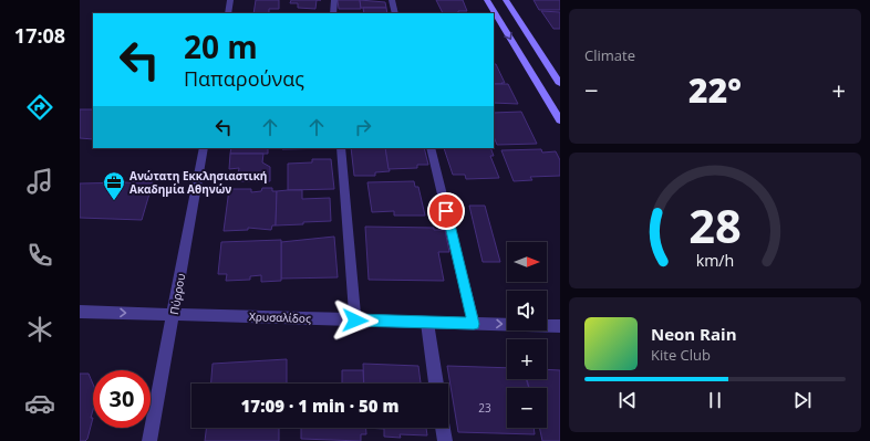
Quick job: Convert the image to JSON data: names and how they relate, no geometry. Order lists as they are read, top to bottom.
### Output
{
  "streets": {
    "street": ["Πύρρου", "Χρυσαλίδος"]
  },
  "crossings": [
    ["Πύρρου", "Χρυσαλίδος"]
  ],
  "one_way": ["Χρυσαλίδος"],
  "places": {
    "office": ["Ανώτατη Εκκλησιαστική Ακαδημία Αθηνών"]
  },
  "house_numbers": ["23"],
  "north": "right",
  "page": {
    "tabs": "17:08",
    "tile": "Climate",
    "turn": ["20 m", "Παπαρούνας"],
    "heat": ["−", "22°", "+"],
    "map_buttons": ["+", "−"],
    "song": ["Neon Rain", "Kite Club"],
    "limit": "30",
    "trip": "17:09 · 1 min · 50 m",
    "gauge": ["28", "km/h"]
  }
}
